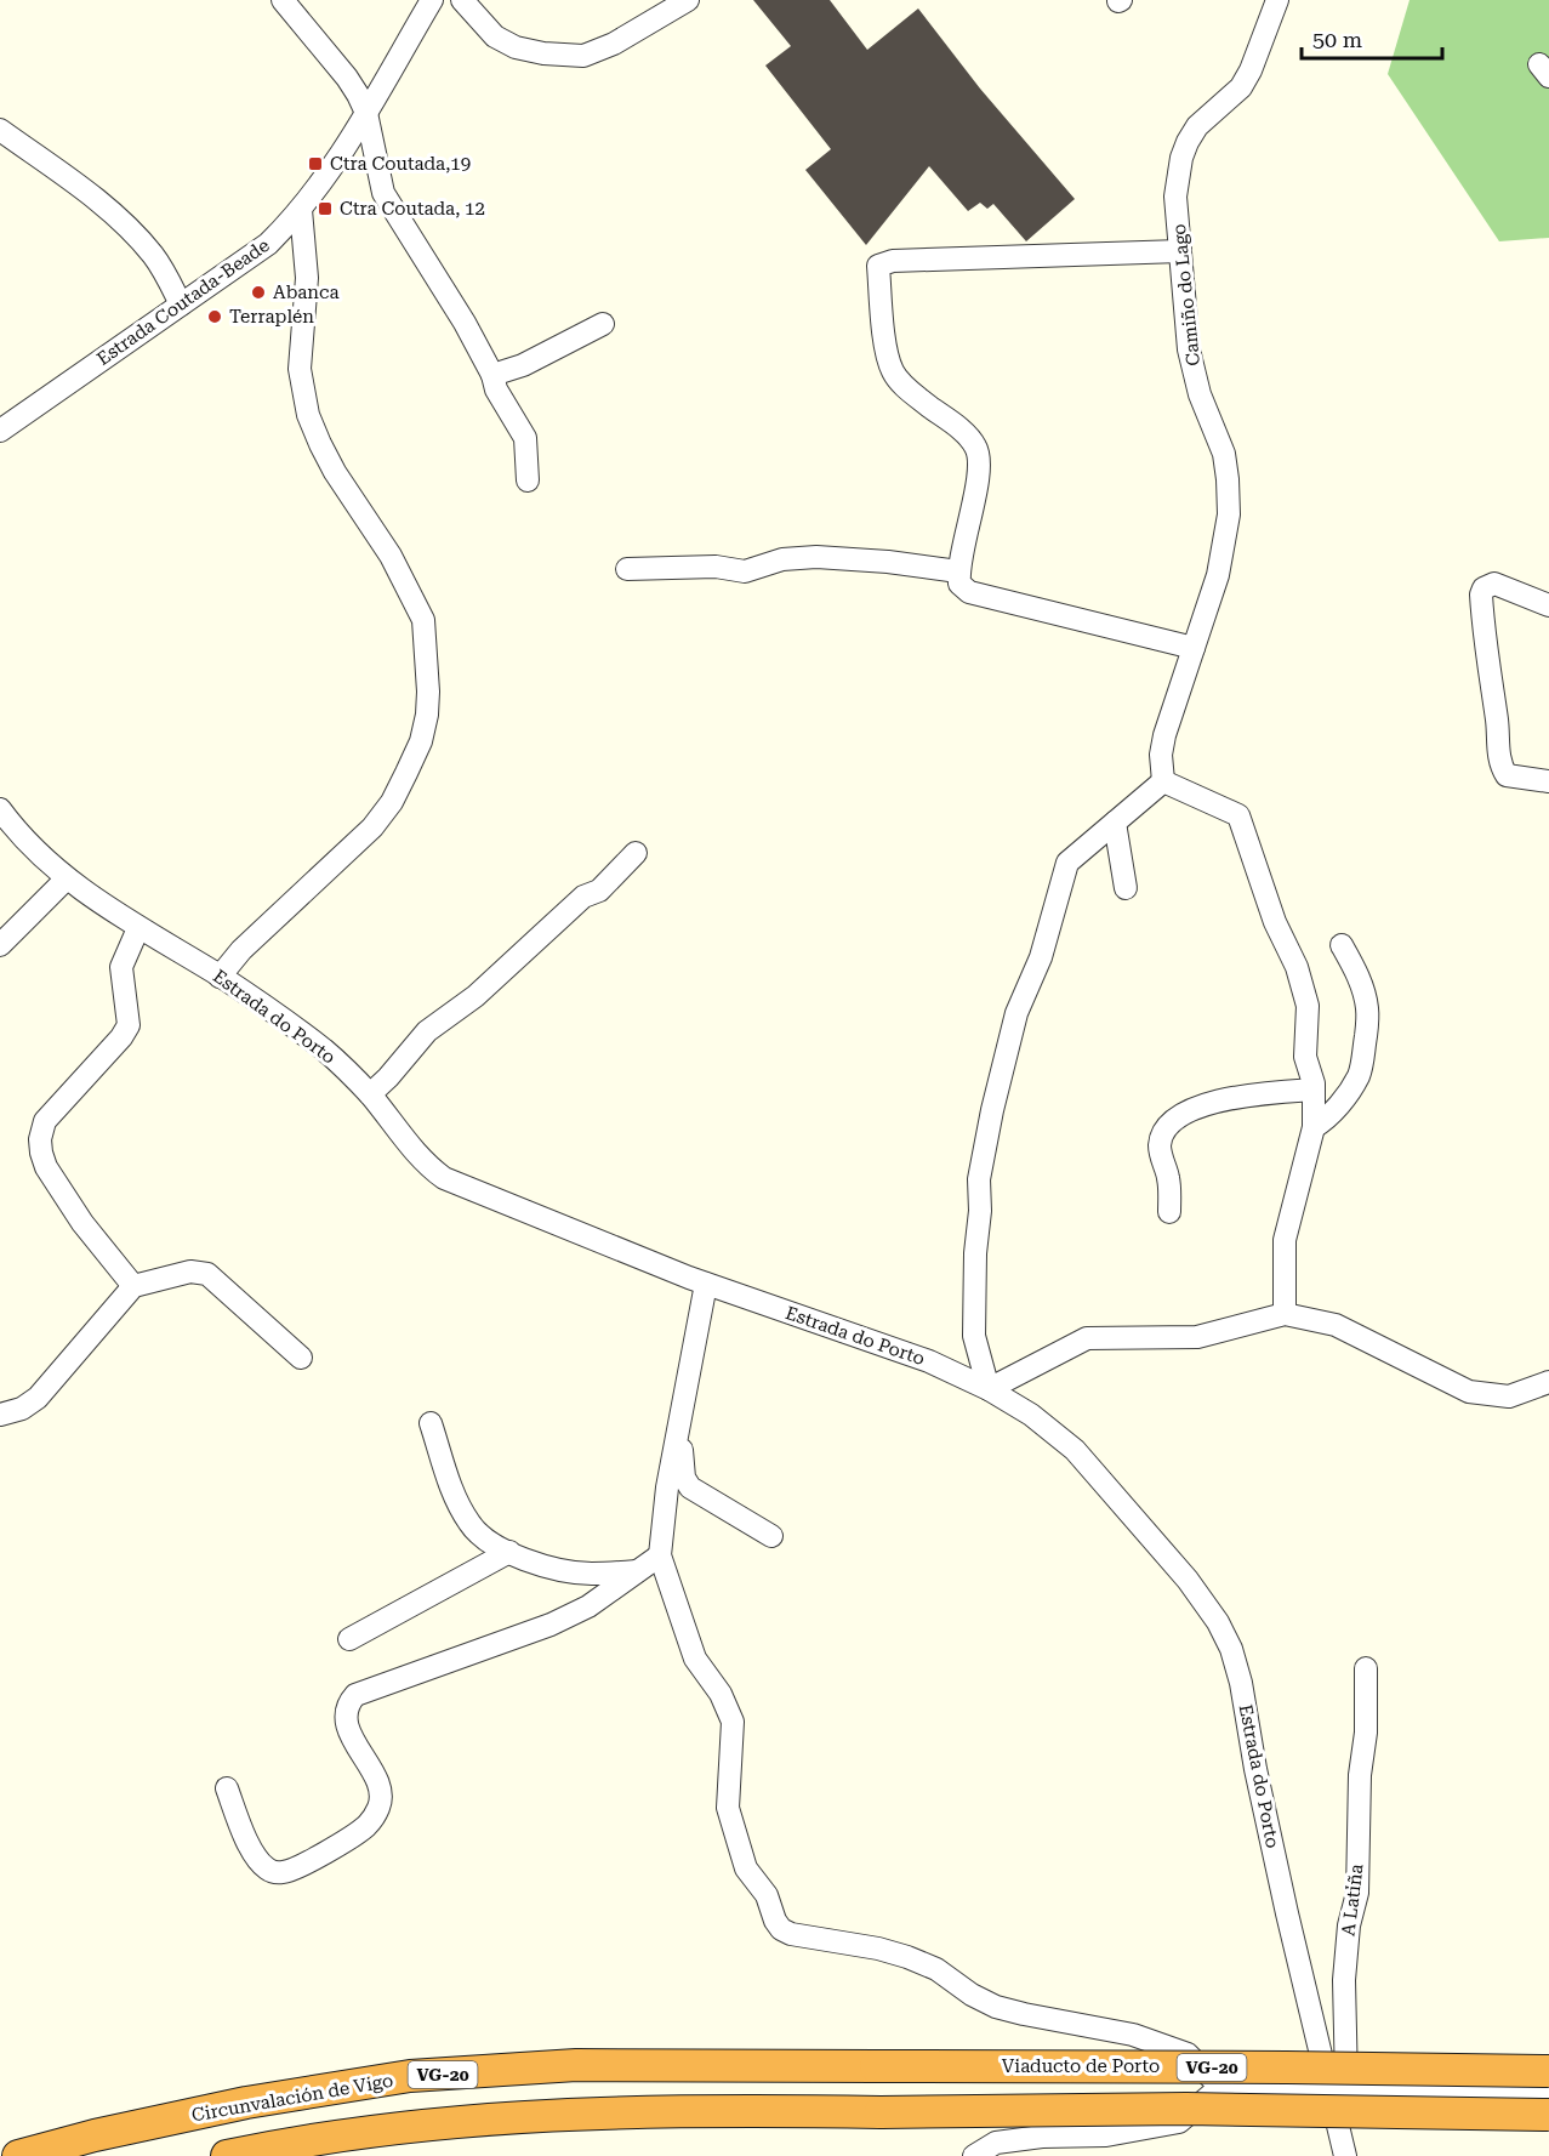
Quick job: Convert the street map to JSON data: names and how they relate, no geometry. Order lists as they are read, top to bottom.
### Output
{
  "streets": {
    "highway": ["Viaducto de Porto", "VG-20", "Circunvalación de Vigo"],
    "street": [
      "Camiño do Lago",
      "Estrada Coutada-Beade",
      "Estrada do Porto",
      "A Latiña"
    ]
  },
  "crossings": [
    ["Estrada do Porto", "A Latiña"],
    ["Viaducto de Porto", "Circunvalación de Vigo"]
  ],
  "places": {
    "transit": ["Ctra Coutada,19", "Ctra Coutada, 12"],
    "other": ["Abanca", "Terraplén"]
  },
  "scale_bar": "50 m"
}
